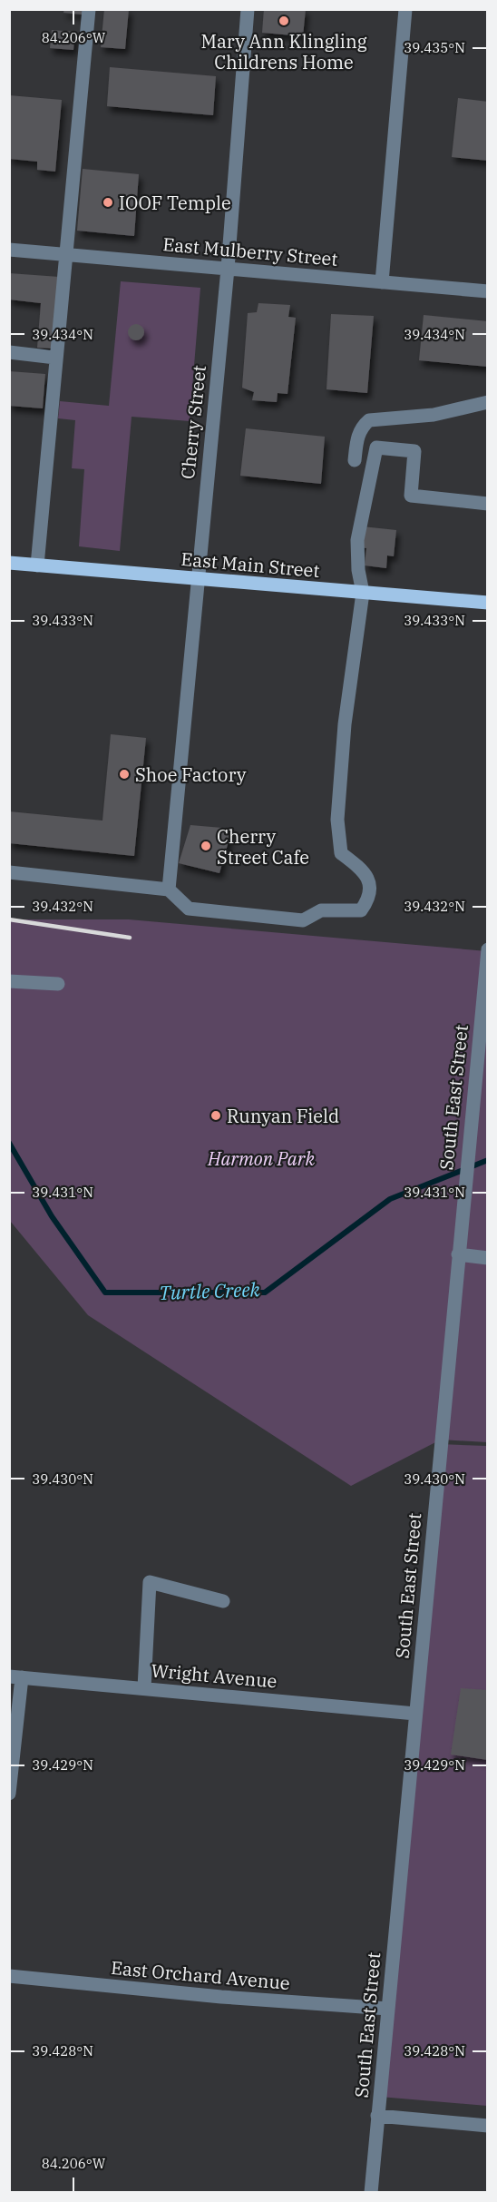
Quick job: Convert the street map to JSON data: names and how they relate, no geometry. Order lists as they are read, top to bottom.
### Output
{
  "streets": {
    "main road": ["East Main Street"],
    "street": [
      "East Mulberry Street",
      "Cherry Street",
      "South East Street",
      "Wright Avenue",
      "East Orchard Avenue"
    ]
  },
  "crossings": [
    ["East Mulberry Street", "Cherry Street"],
    ["Cherry Street", "East Main Street"],
    ["South East Street", "Wright Avenue"],
    ["South East Street", "East Orchard Avenue"]
  ],
  "water": ["Turtle Creek"],
  "parks": ["Harmon Park"],
  "places": [
    "Mary Ann Klingling Childrens Home",
    "IOOF Temple",
    "Shoe Factory",
    "Cherry Street Cafe",
    "Runyan Field"
  ],
  "coordinates": [
    "84.206°W",
    "39.435°N",
    "39.434°N",
    "39.433°N",
    "39.432°N",
    "39.431°N",
    "39.430°N",
    "39.429°N",
    "39.428°N"
  ]
}
